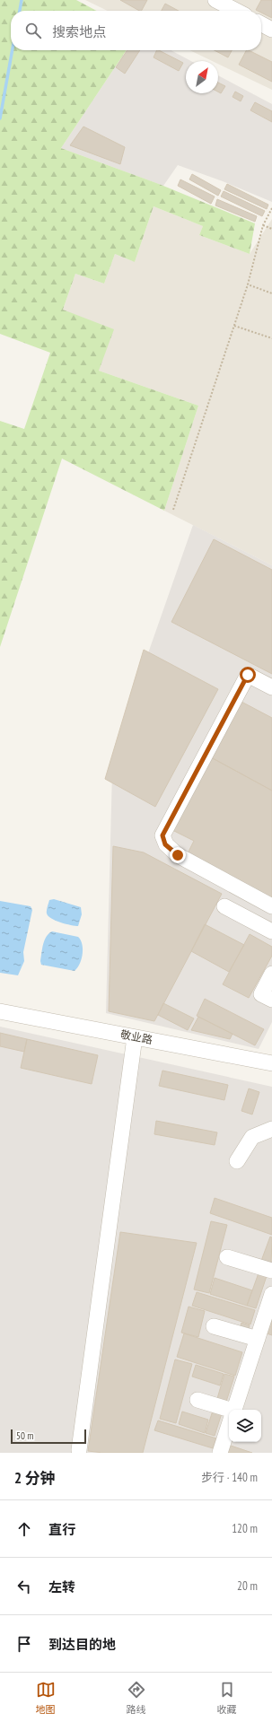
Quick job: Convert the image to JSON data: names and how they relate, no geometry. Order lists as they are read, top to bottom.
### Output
{
  "streets": {
    "street": ["敬业路"]
  },
  "scale_bar": "50 m",
  "north": "top right",
  "page": {
    "search": "搜索地点",
    "scale": "50 m",
    "heading": ["2 分钟", "步行 · 140 m"],
    "list": [
      ["直行", "120 m"],
      ["左转", "20 m"],
      "到达目的地"
    ],
    "nav": ["地图", "路线", "收藏"]
  }
}
